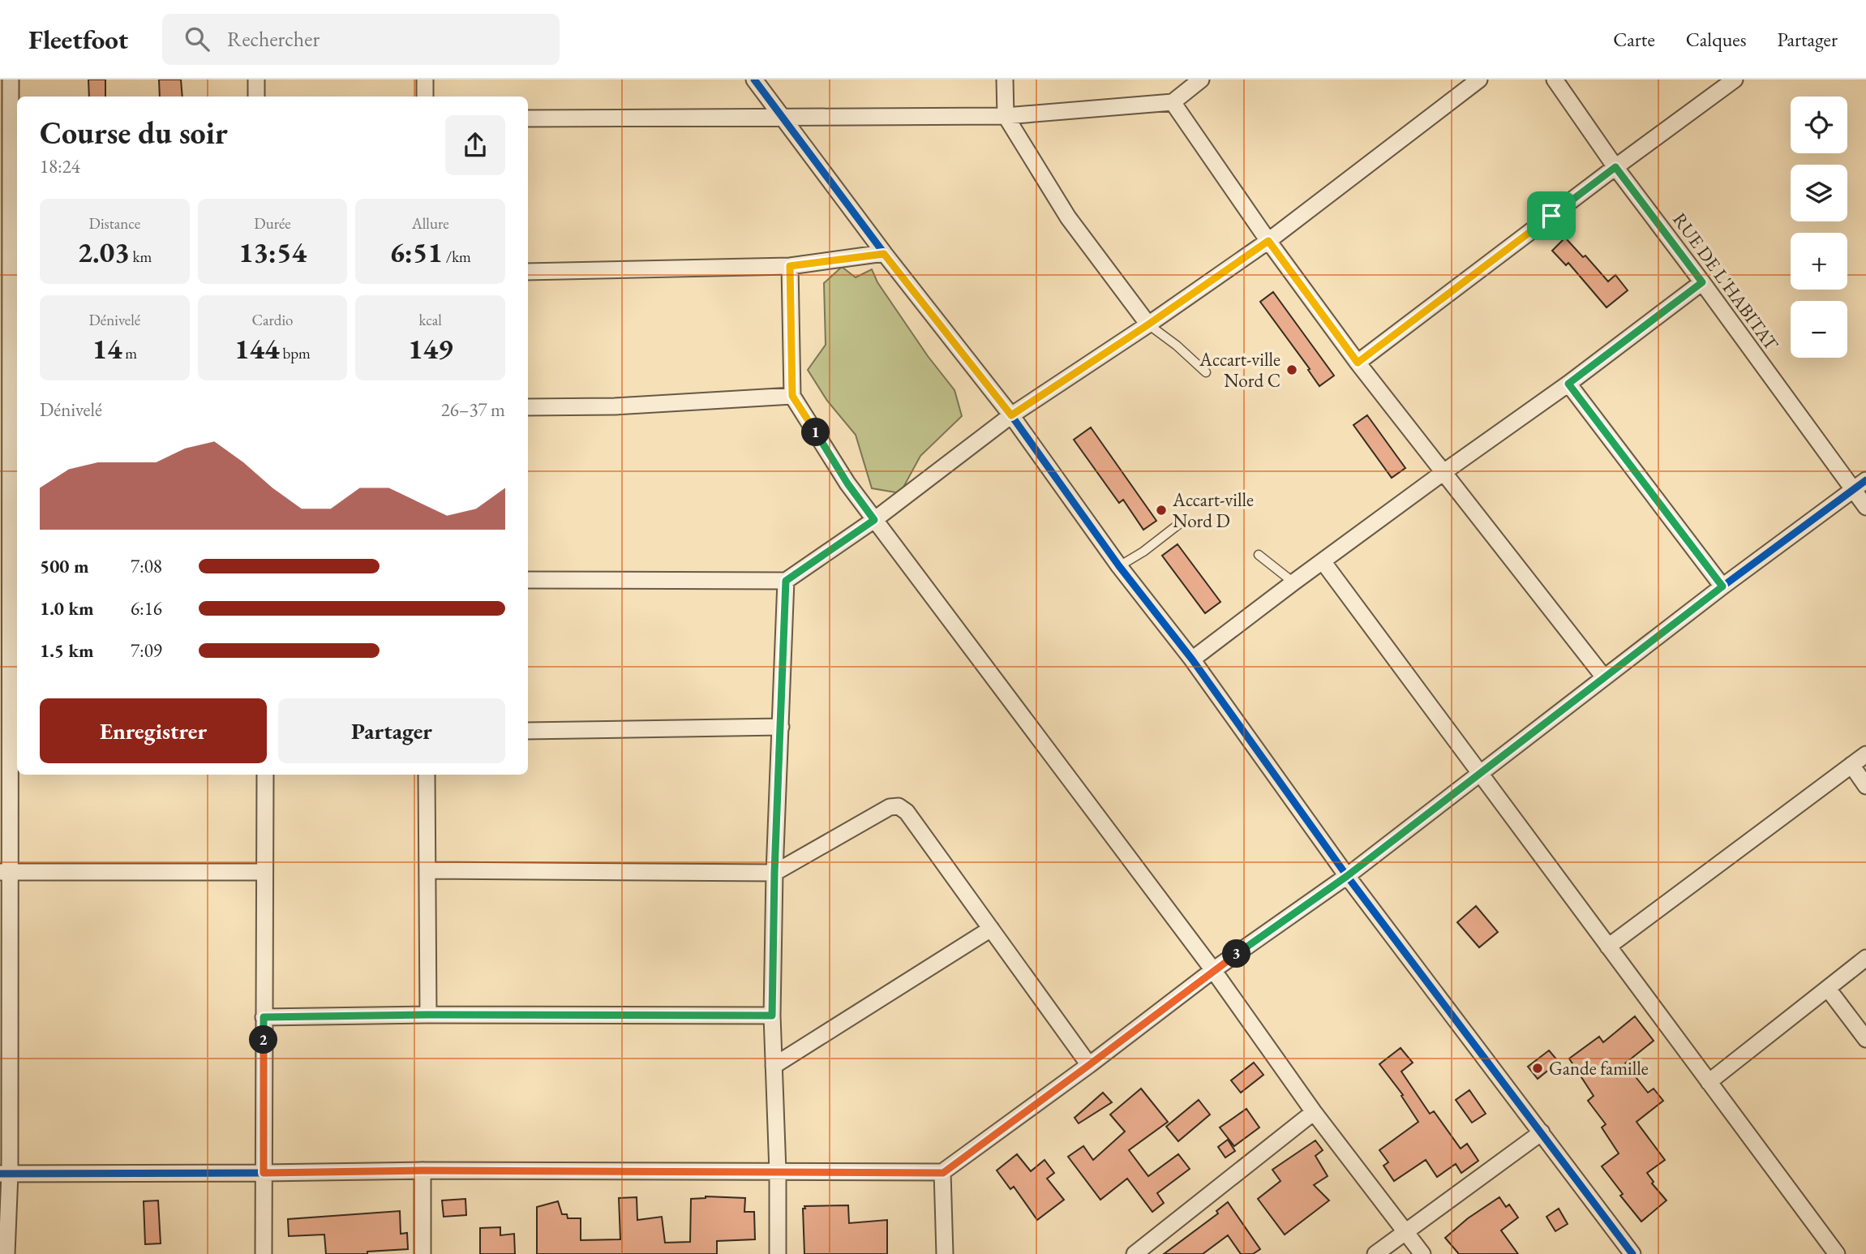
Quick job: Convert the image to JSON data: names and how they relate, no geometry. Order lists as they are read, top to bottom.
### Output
{
  "streets": {
    "street": ["RUE DE L'HABITAT"]
  },
  "places": ["Accart-ville Nord C", "Accart-ville Nord D", "Gande famille"],
  "page": {
    "header": "Fleetfoot",
    "search": "Rechercher",
    "nav": ["Carte", "Calques", "Partager"],
    "map_buttons": ["+", "−"],
    "heading": ["Course du soir", "18:24"],
    "stats": [
      ["Distance", "2.03 km"],
      ["Durée", "13:54"],
      ["Allure", "6:51 /km"],
      ["Dénivelé", "14 m"],
      ["Cardio", "144 bpm"],
      ["kcal", "149"]
    ],
    "chart": ["Dénivelé", "26–37 m"],
    "pins": ["1", "3", "2"],
    "list": [
      {
        "name": "500 m",
        "note": "7:08"
      },
      {
        "name": "1.0 km",
        "note": "6:16"
      },
      {
        "name": "1.5 km",
        "note": "7:09"
      }
    ],
    "buttons": ["Enregistrer", "Partager"]
  }
}
